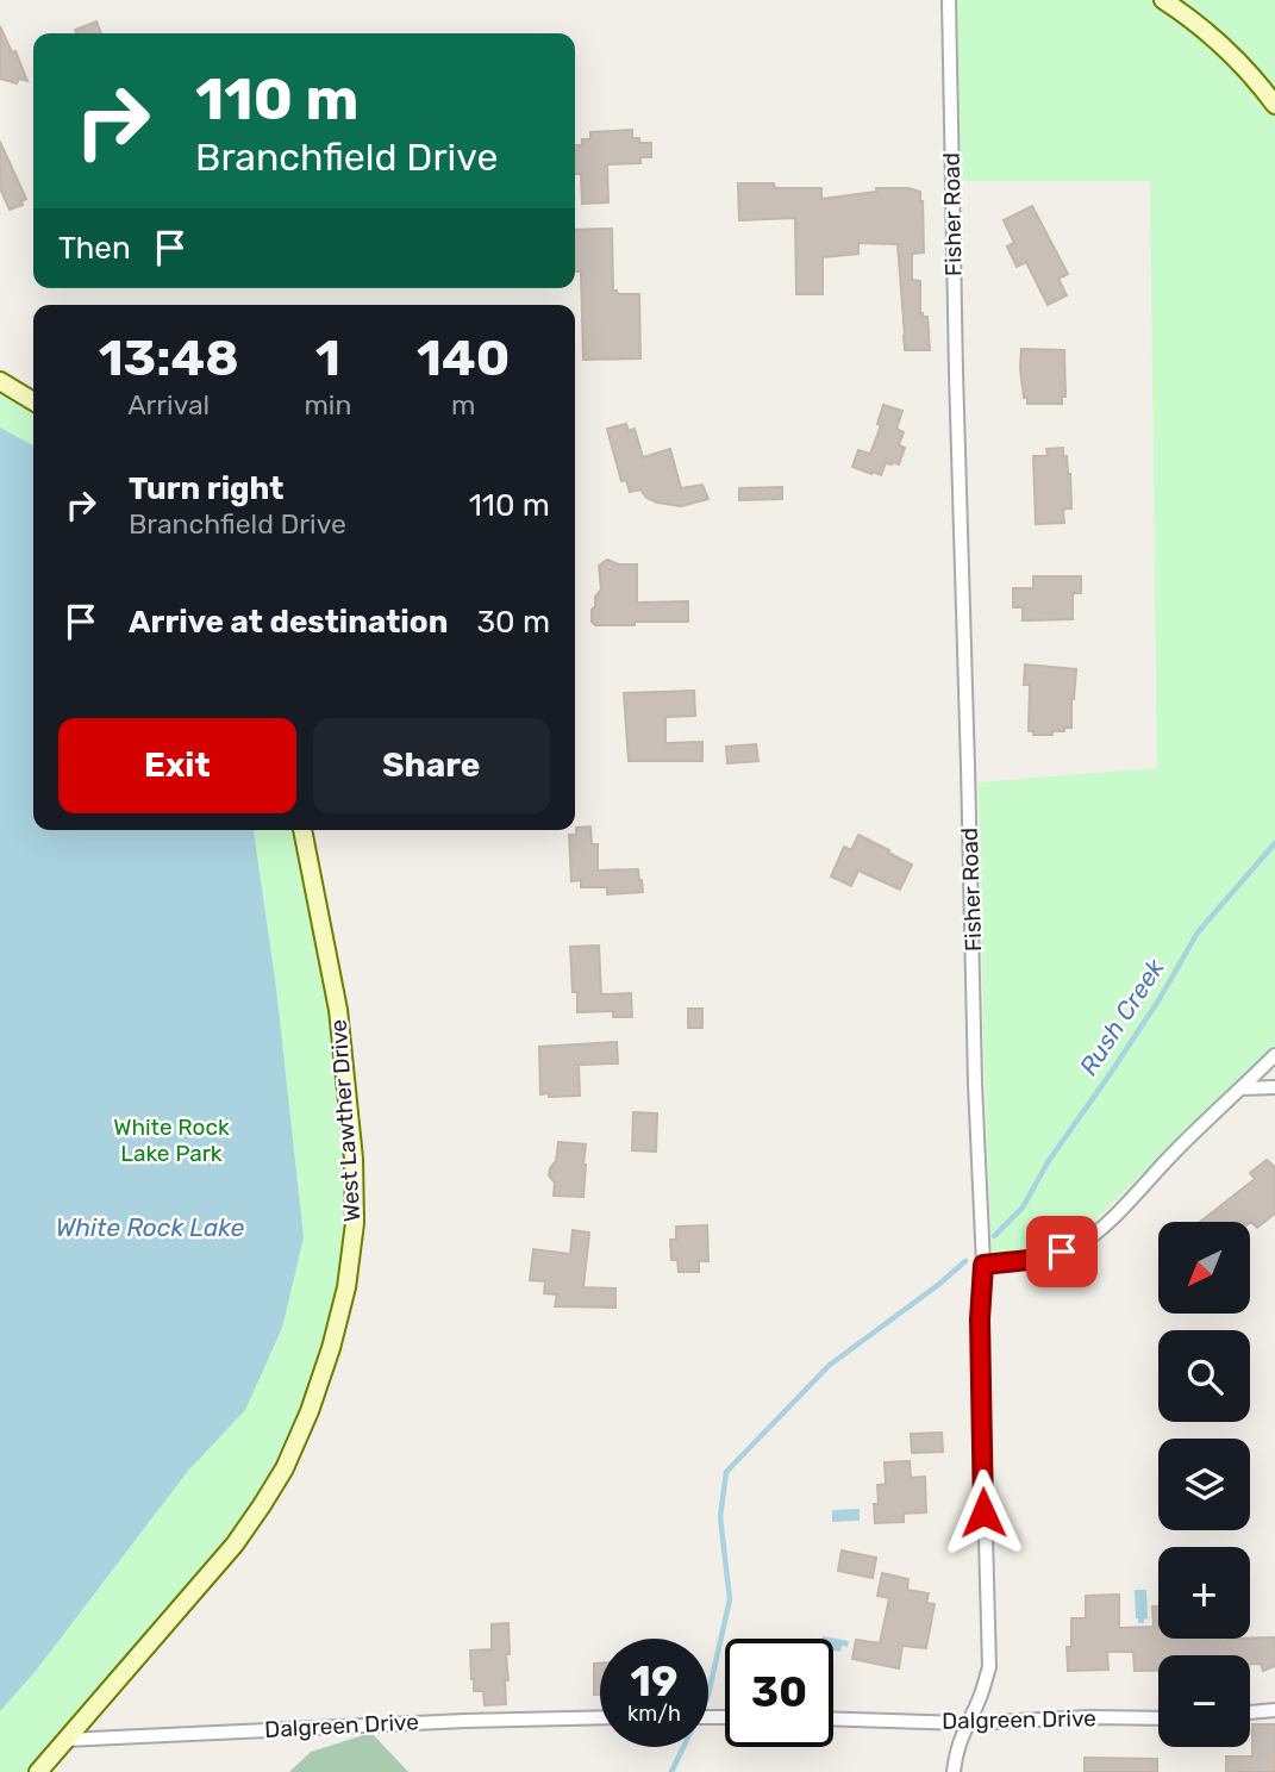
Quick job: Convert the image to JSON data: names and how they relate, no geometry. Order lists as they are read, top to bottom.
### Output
{
  "streets": {
    "street": ["Fisher Road", "West Lawther Drive", "Dalgreen Drive"]
  },
  "crossings": [
    ["Fisher Road", "Dalgreen Drive"],
    ["West Lawther Drive", "Dalgreen Drive"]
  ],
  "water": ["Rush Creek", "White Rock Lake"],
  "parks": ["White Rock Lake Park"],
  "north": "bottom left",
  "page": {
    "turn": ["110 m", "Branchfield Drive"],
    "then": "Then",
    "eta": [
      "13:48",
      "Arrival",
      "1",
      "min",
      "140",
      "m"
    ],
    "list": [
      {
        "name": "Turn right",
        "note": "Branchfield Drive",
        "value": "110 m"
      },
      {
        "name": "Arrive at destination",
        "value": "30 m"
      }
    ],
    "buttons": ["Exit", "Share"],
    "map_buttons": ["+", "−"],
    "speed": "19 km/h",
    "limit": "30"
  }
}
